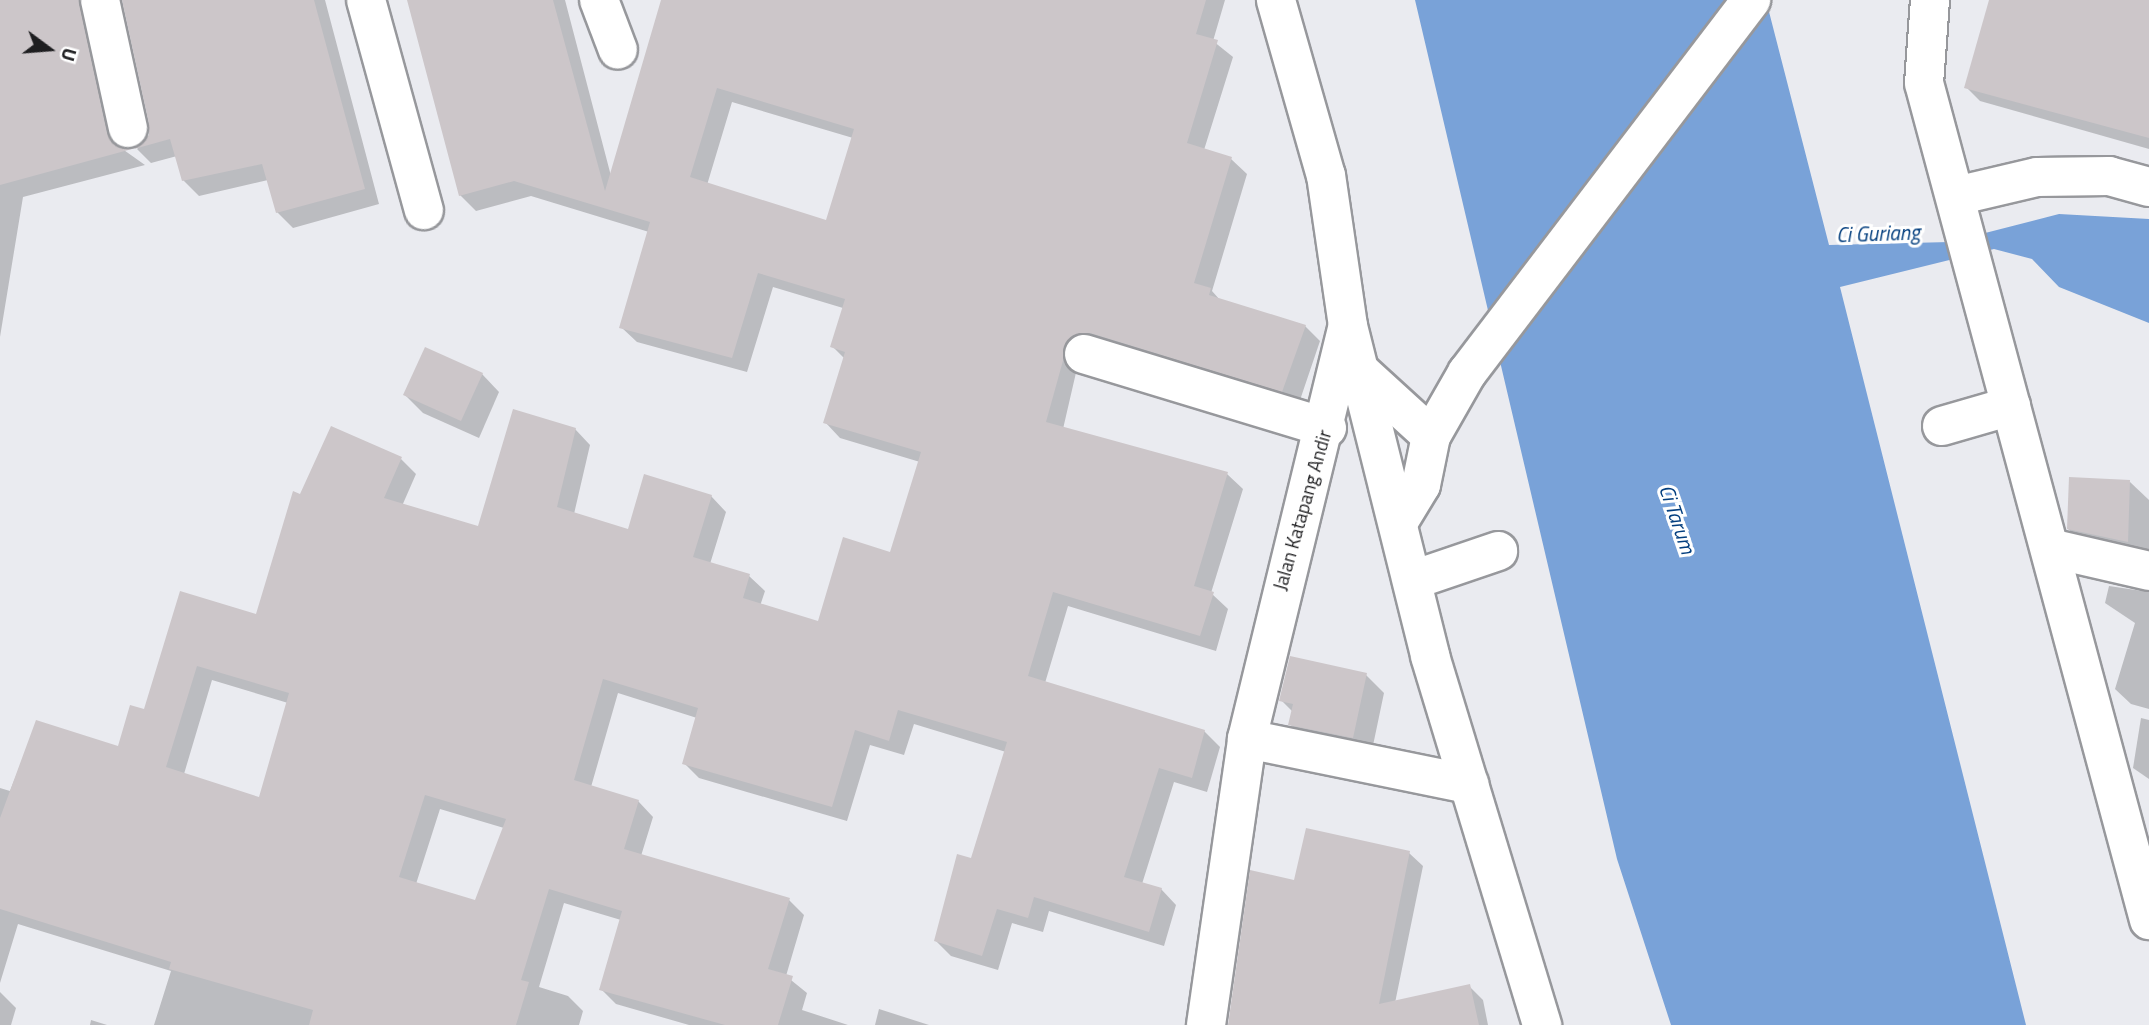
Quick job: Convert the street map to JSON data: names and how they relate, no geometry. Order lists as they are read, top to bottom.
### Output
{
  "streets": {
    "street": ["Jalan Katapang Andir"]
  },
  "water": ["Ci Guriang", "Ci Tarum"],
  "north": "right"
}
